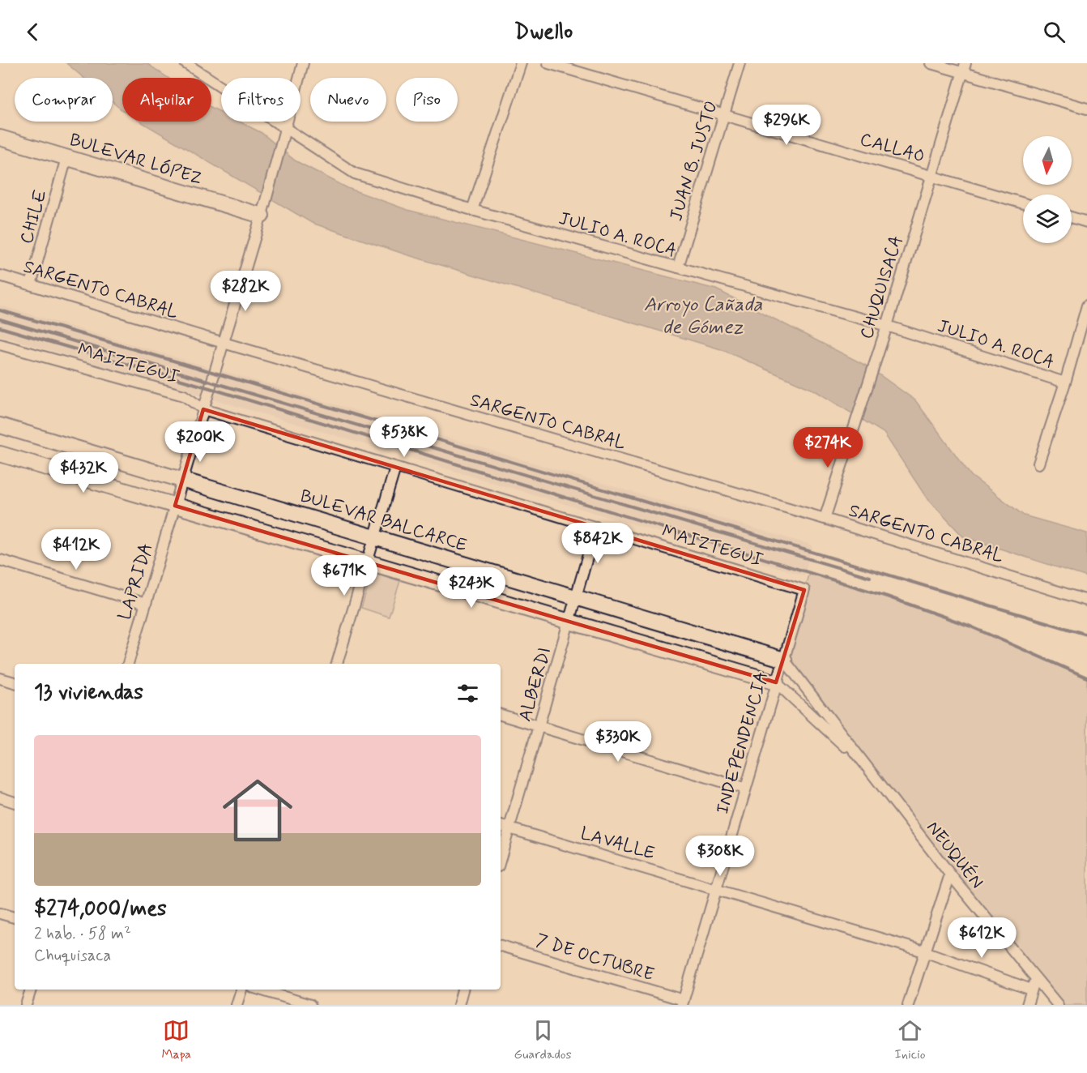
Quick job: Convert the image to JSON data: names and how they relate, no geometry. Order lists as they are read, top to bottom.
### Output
{
  "streets": {
    "main road": ["BULEVAR LÓPEZ", "BULEVAR BALCARCE"],
    "street": [
      "CALLAO",
      "JUAN B. JUSTO",
      "CHILE",
      "JULIO A. ROCA",
      "CHUQUISACA",
      "SARGENTO CABRAL",
      "MAIZTEGUI",
      "LAPRIDA",
      "ALBERDI",
      "INDEPENDENCIA",
      "LAVALLE",
      "NEUQUÉN",
      "7 DE OCTUBRE"
    ]
  },
  "crossings": [
    ["CALLAO", "JUAN B. JUSTO"],
    ["CALLAO", "CHUQUISACA"],
    ["BULEVAR LÓPEZ", "CHILE"],
    ["JUAN B. JUSTO", "JULIO A. ROCA"],
    ["CHILE", "SARGENTO CABRAL"],
    ["JULIO A. ROCA", "CHUQUISACA"],
    ["CHUQUISACA", "SARGENTO CABRAL"],
    ["MAIZTEGUI", "LAPRIDA"],
    ["MAIZTEGUI", "ALBERDI"],
    ["MAIZTEGUI", "INDEPENDENCIA"],
    ["BULEVAR BALCARCE", "LAPRIDA"],
    ["BULEVAR BALCARCE", "ALBERDI"],
    ["BULEVAR BALCARCE", "INDEPENDENCIA"],
    ["BULEVAR BALCARCE", "NEUQUÉN"],
    ["ALBERDI", "LAVALLE"],
    ["INDEPENDENCIA", "LAVALLE"],
    ["INDEPENDENCIA", "NEUQUÉN"],
    ["INDEPENDENCIA", "7 DE OCTUBRE"]
  ],
  "water": ["Arroyo Cañada de Gómez"],
  "north": "bottom",
  "page": {
    "header": "Dwello",
    "chip": [
      "Comprar",
      "Alquilar",
      "Filtros",
      "Nuevo",
      "Piso"
    ],
    "price": [
      "$296K",
      "$282K",
      "$538K",
      "$200K",
      "$274K",
      "$432K",
      "$842K",
      "$412K",
      "$671K",
      "$243K",
      "$330K",
      "$308K",
      "$612K"
    ],
    "heading": "13 viviendas",
    "list": [
      {
        "name": "$274,000/mes",
        "note": "2 hab. · 58 m² · Chuquisaca"
      }
    ],
    "tabs": ["Mapa", "Guardados", "Inicio"]
  }
}
